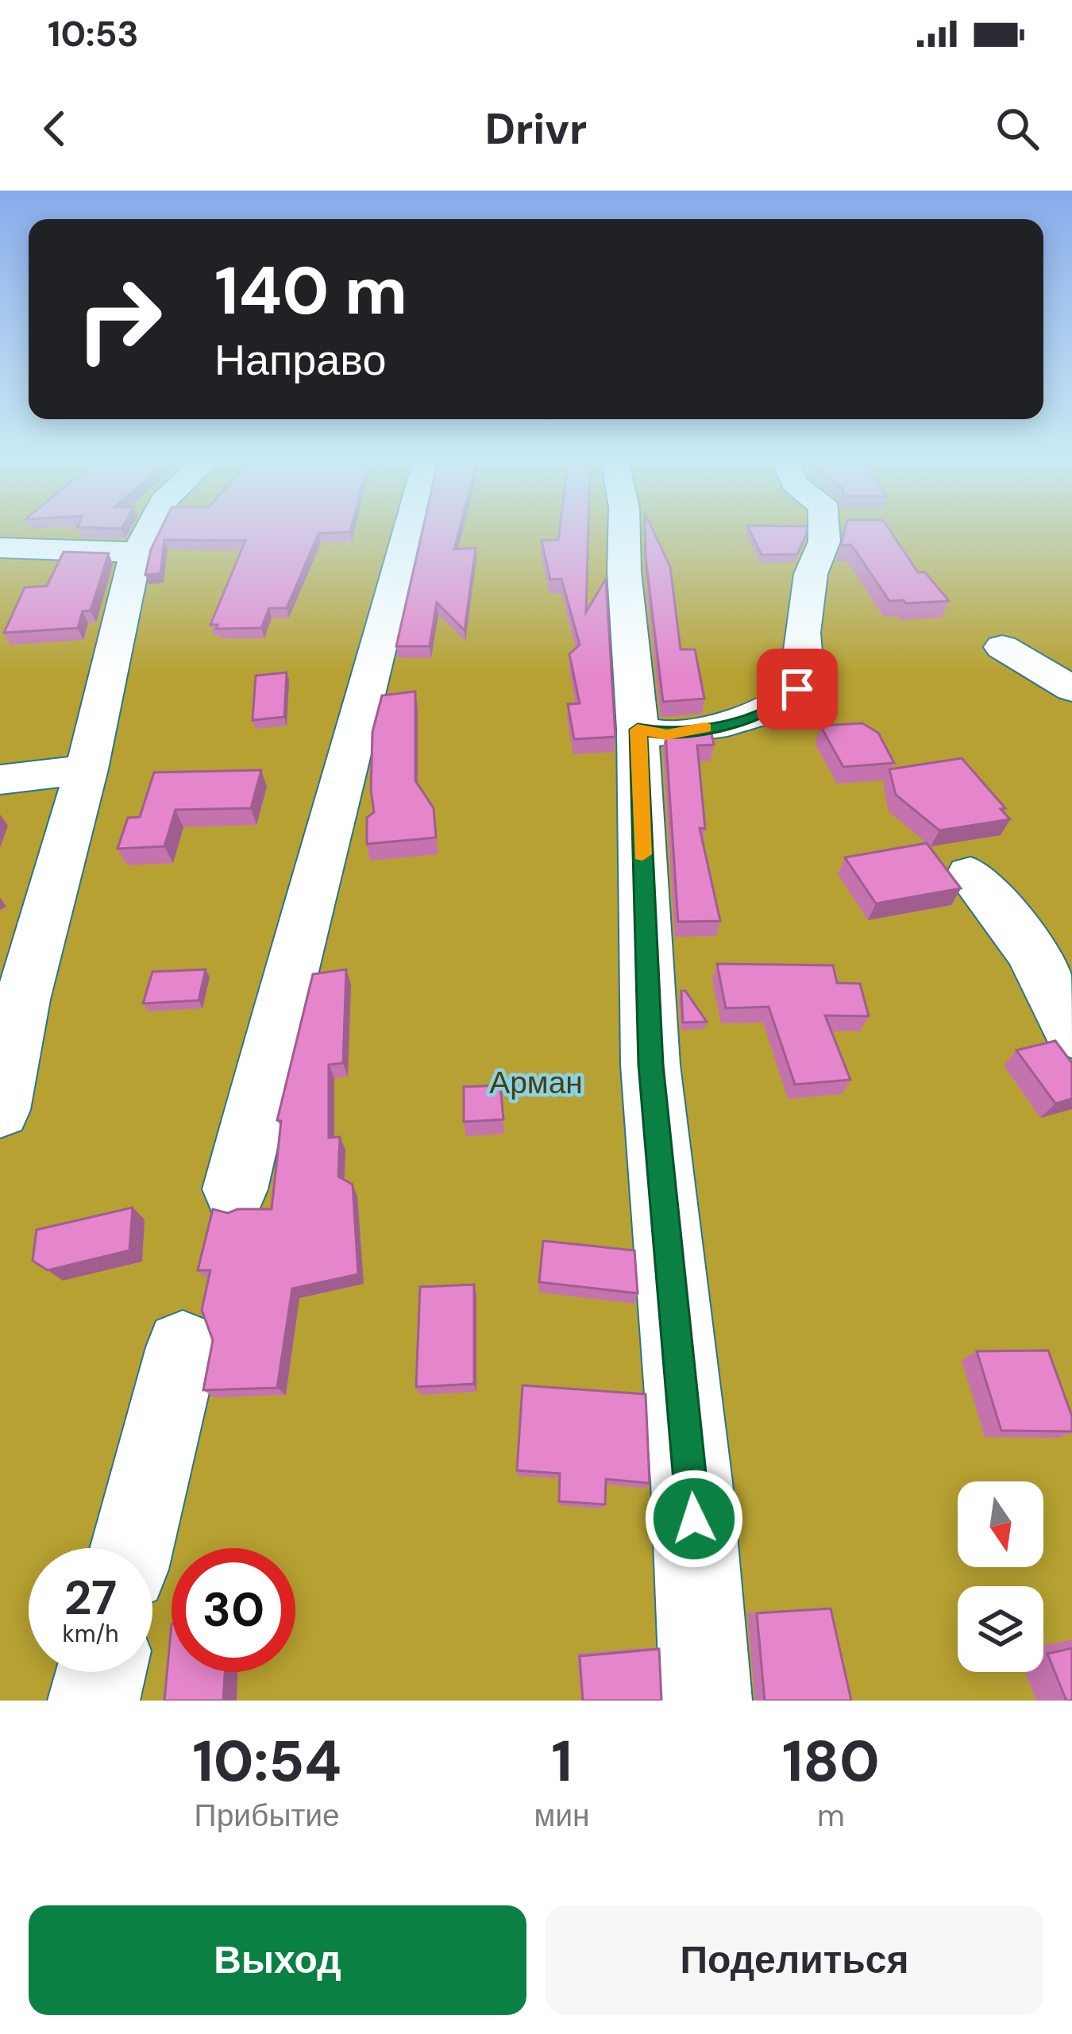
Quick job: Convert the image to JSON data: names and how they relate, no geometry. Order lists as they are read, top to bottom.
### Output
{
  "parks": ["Арман"],
  "north": "bottom",
  "page": {
    "status": "10:53",
    "header": "Drivr",
    "turn": ["140 m", "Направо"],
    "speed": "27 km/h",
    "limit": "30",
    "eta": [
      "10:54",
      "Прибытие",
      "1",
      "мин",
      "180",
      "m"
    ],
    "buttons": ["Выход", "Поделиться"]
  }
}
